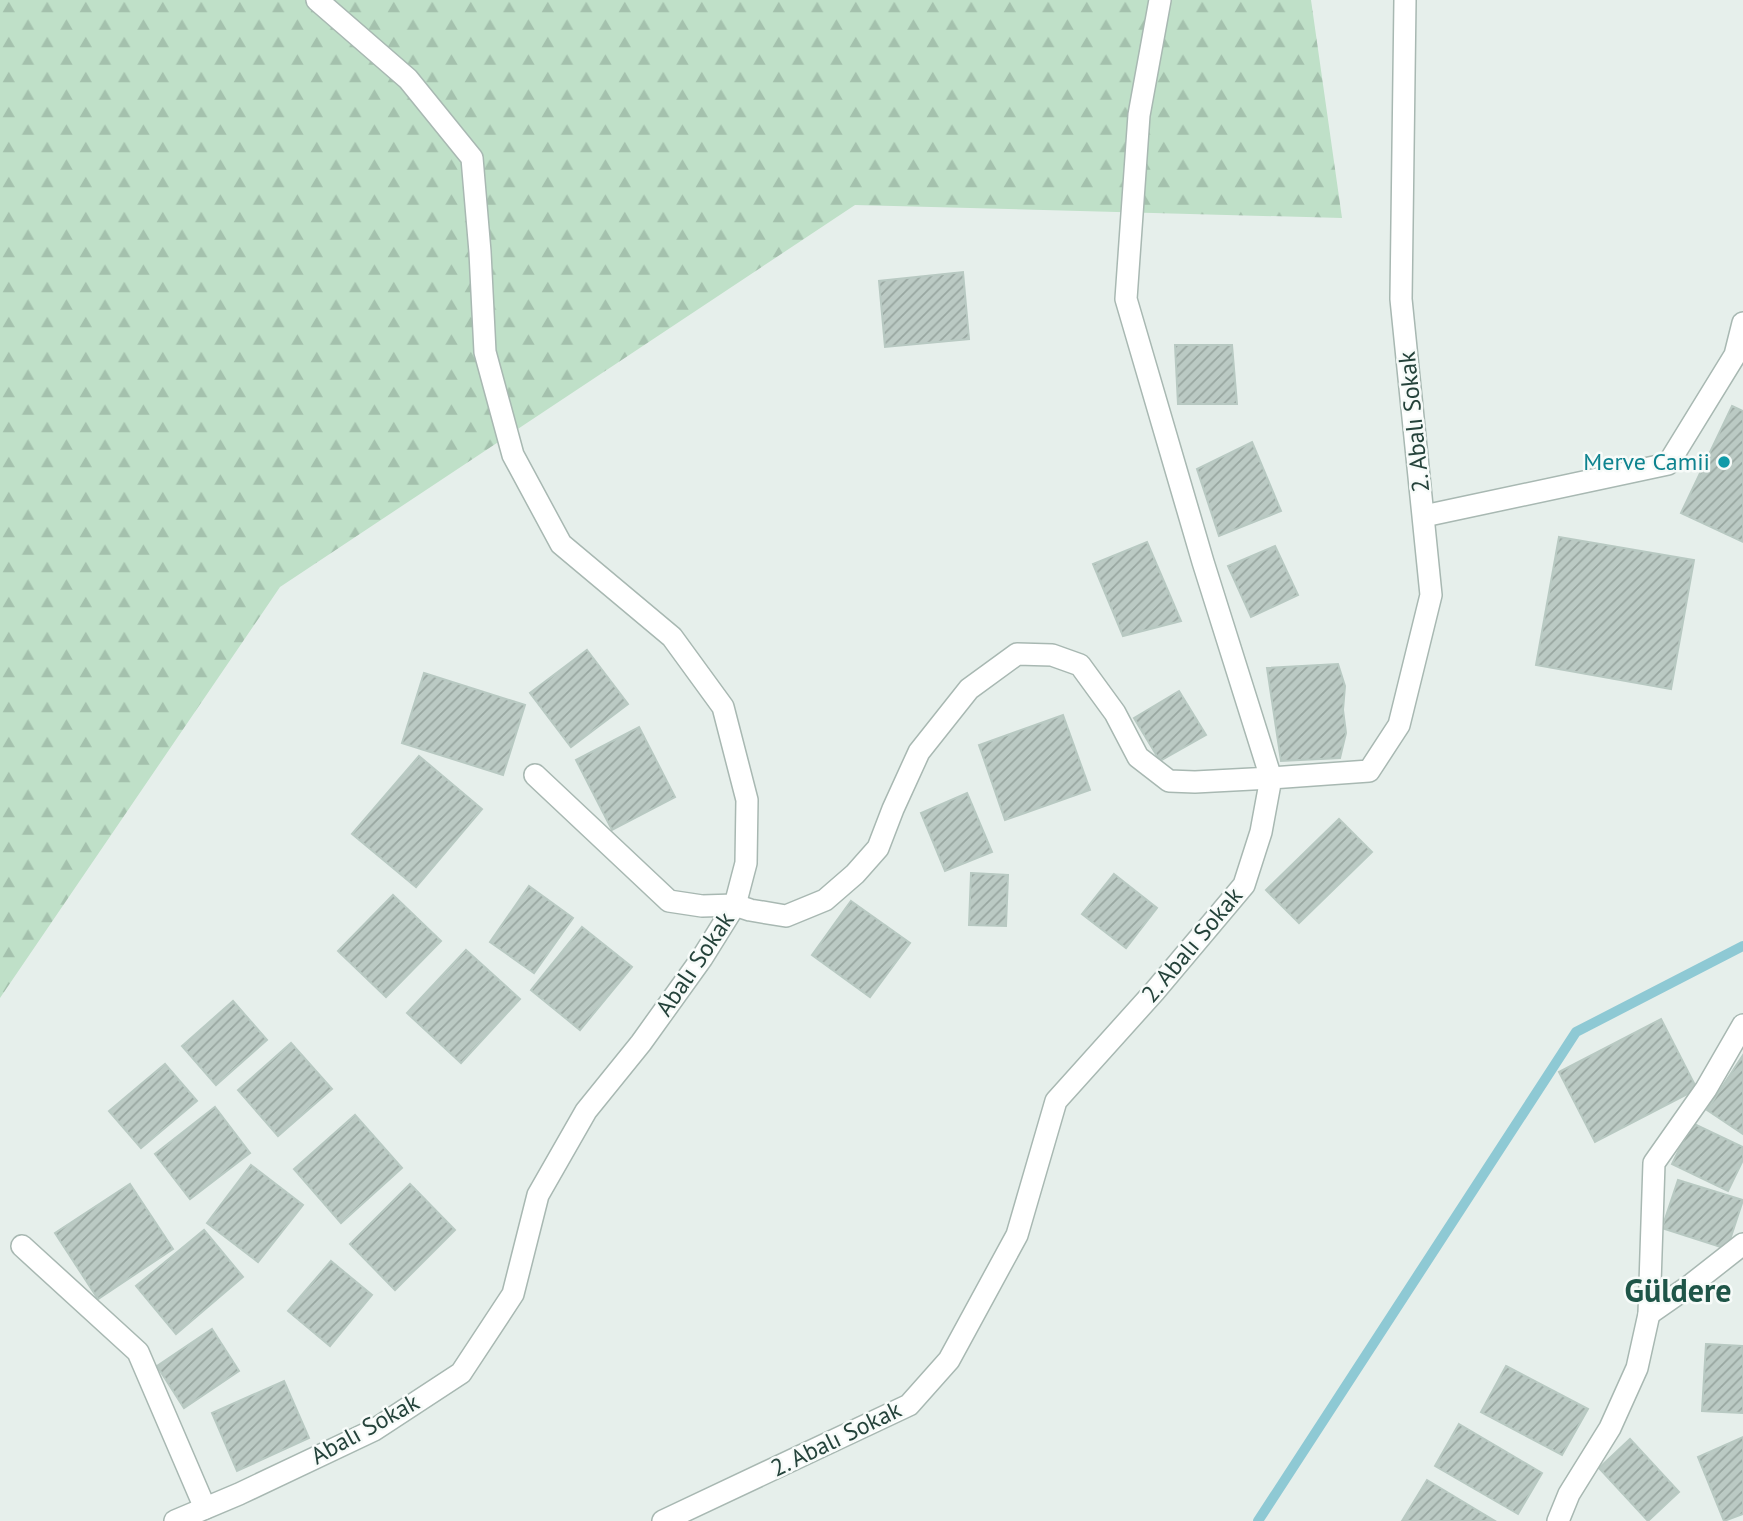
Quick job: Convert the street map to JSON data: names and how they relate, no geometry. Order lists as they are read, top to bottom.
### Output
{
  "streets": {
    "street": ["2. Abalı Sokak", "Abalı Sokak"]
  },
  "crossings": [
    ["2. Abalı Sokak", "Abalı Sokak"]
  ],
  "districts": ["Güldere"],
  "places": ["Merve Camii"]
}
